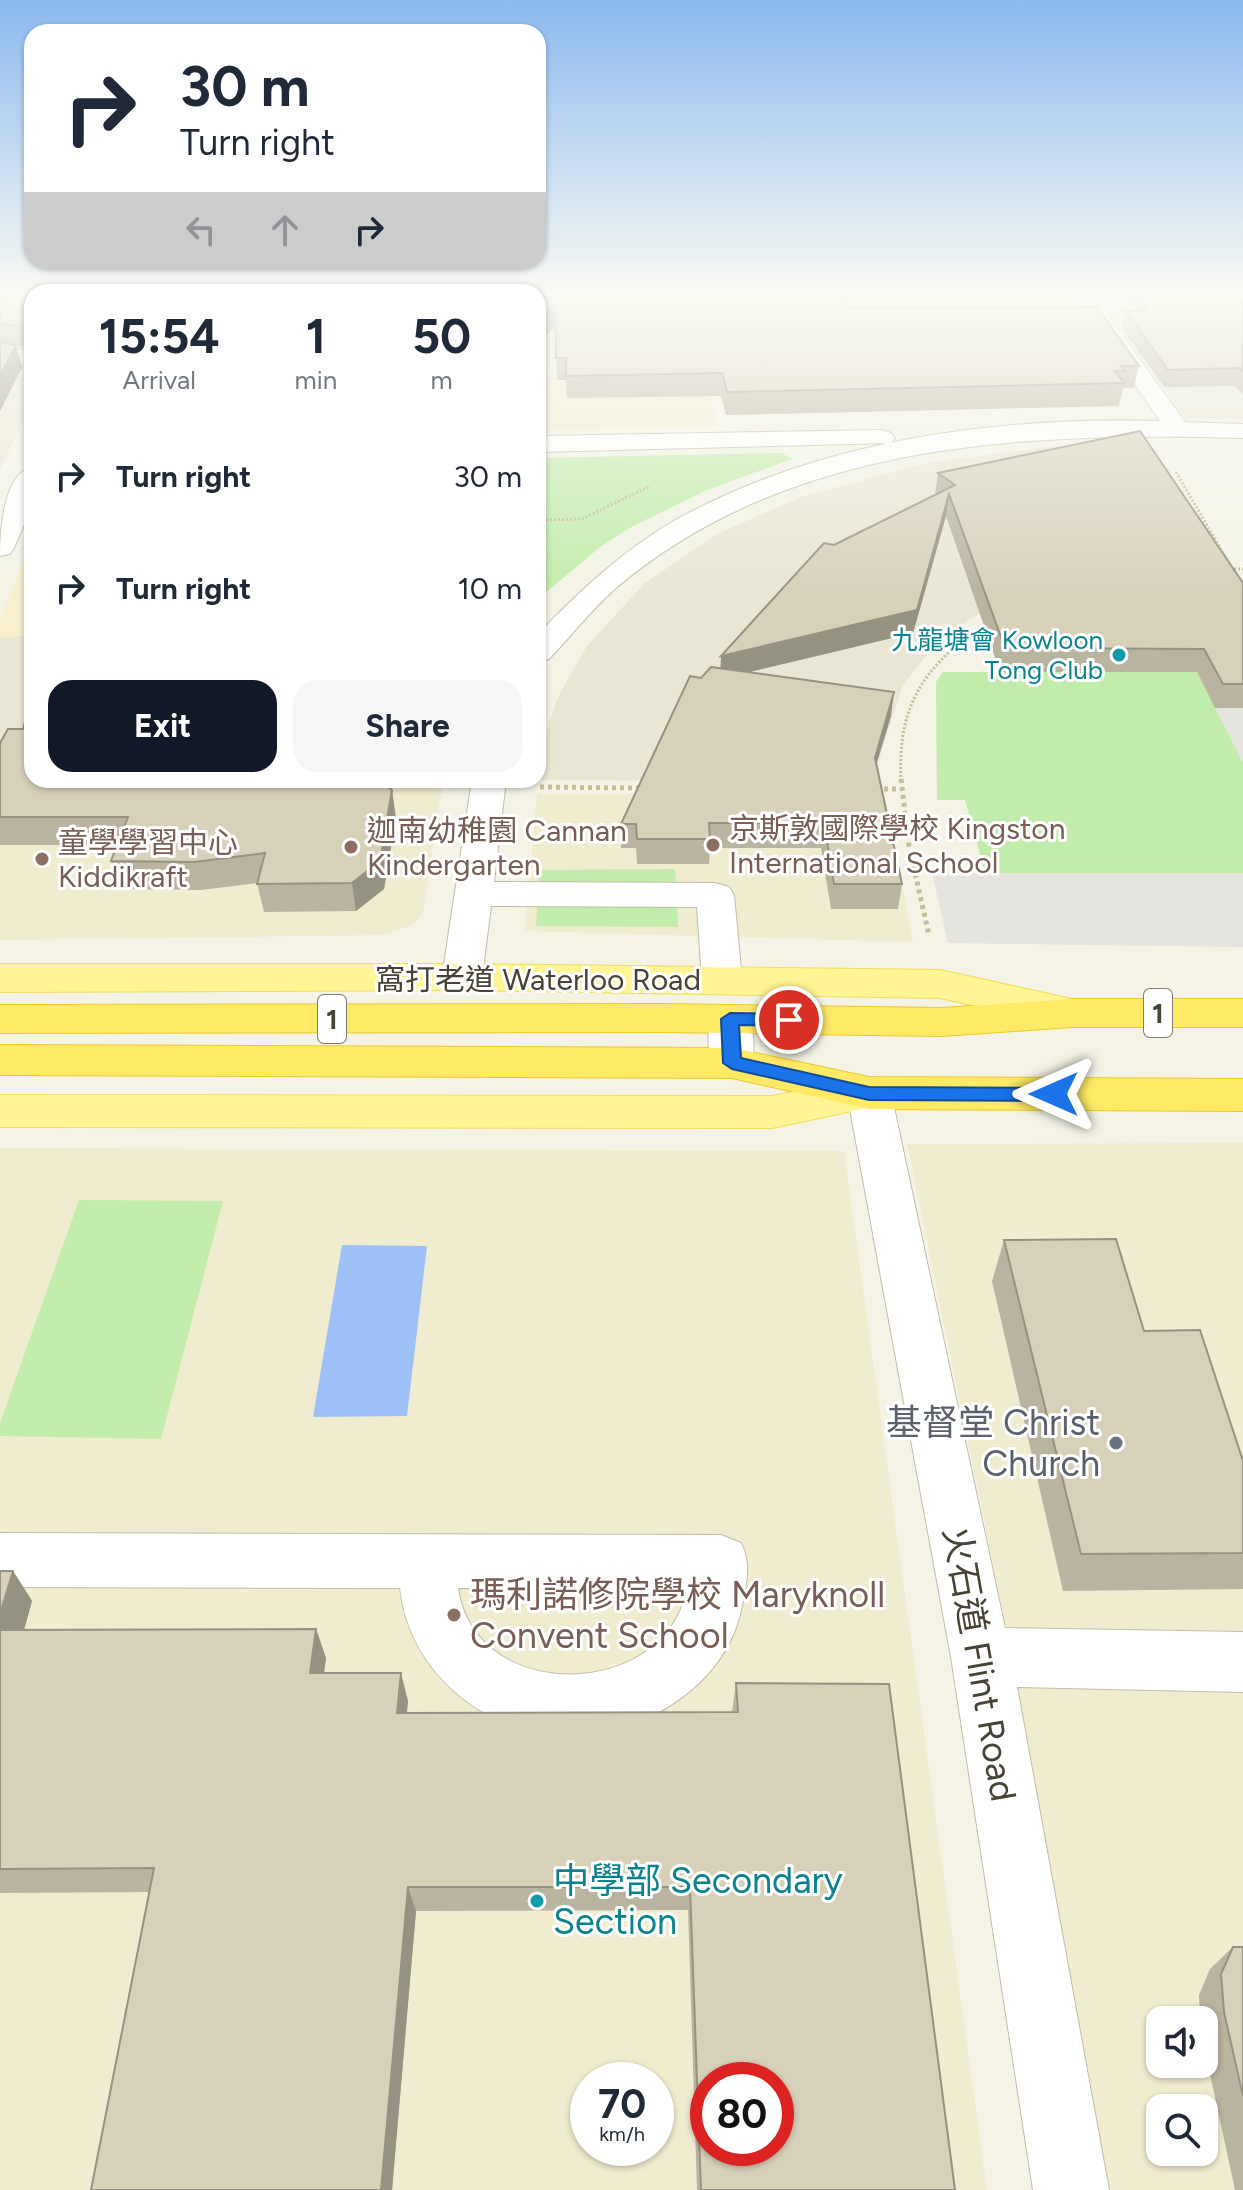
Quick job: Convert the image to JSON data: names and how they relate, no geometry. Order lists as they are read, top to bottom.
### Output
{
  "streets": {
    "highway": ["窩打老道 Waterloo Road", "1"],
    "street": ["火石道 Flint Road"]
  },
  "crossings": [
    ["1", "火石道 Flint Road"]
  ],
  "places": [
    "九龍塘會 Kowloon Tong Club",
    "京斯敦國際學校 Kingston International School",
    "迦南幼稚園 Cannan Kindergarten",
    "童學學習中心 Kiddikraft",
    "基督堂 Christ Church",
    "瑪利諾修院學校 Maryknoll Convent School",
    "中學部 Secondary Section"
  ],
  "page": {
    "turn": ["30 m", "Turn right"],
    "eta": [
      "15:54",
      "Arrival",
      "1",
      "min",
      "50",
      "m"
    ],
    "list": [
      {
        "name": "Turn right",
        "value": "30 m"
      },
      {
        "name": "Turn right",
        "value": "10 m"
      }
    ],
    "buttons": ["Exit", "Share"],
    "speed": "70 km/h",
    "limit": "80"
  }
}
